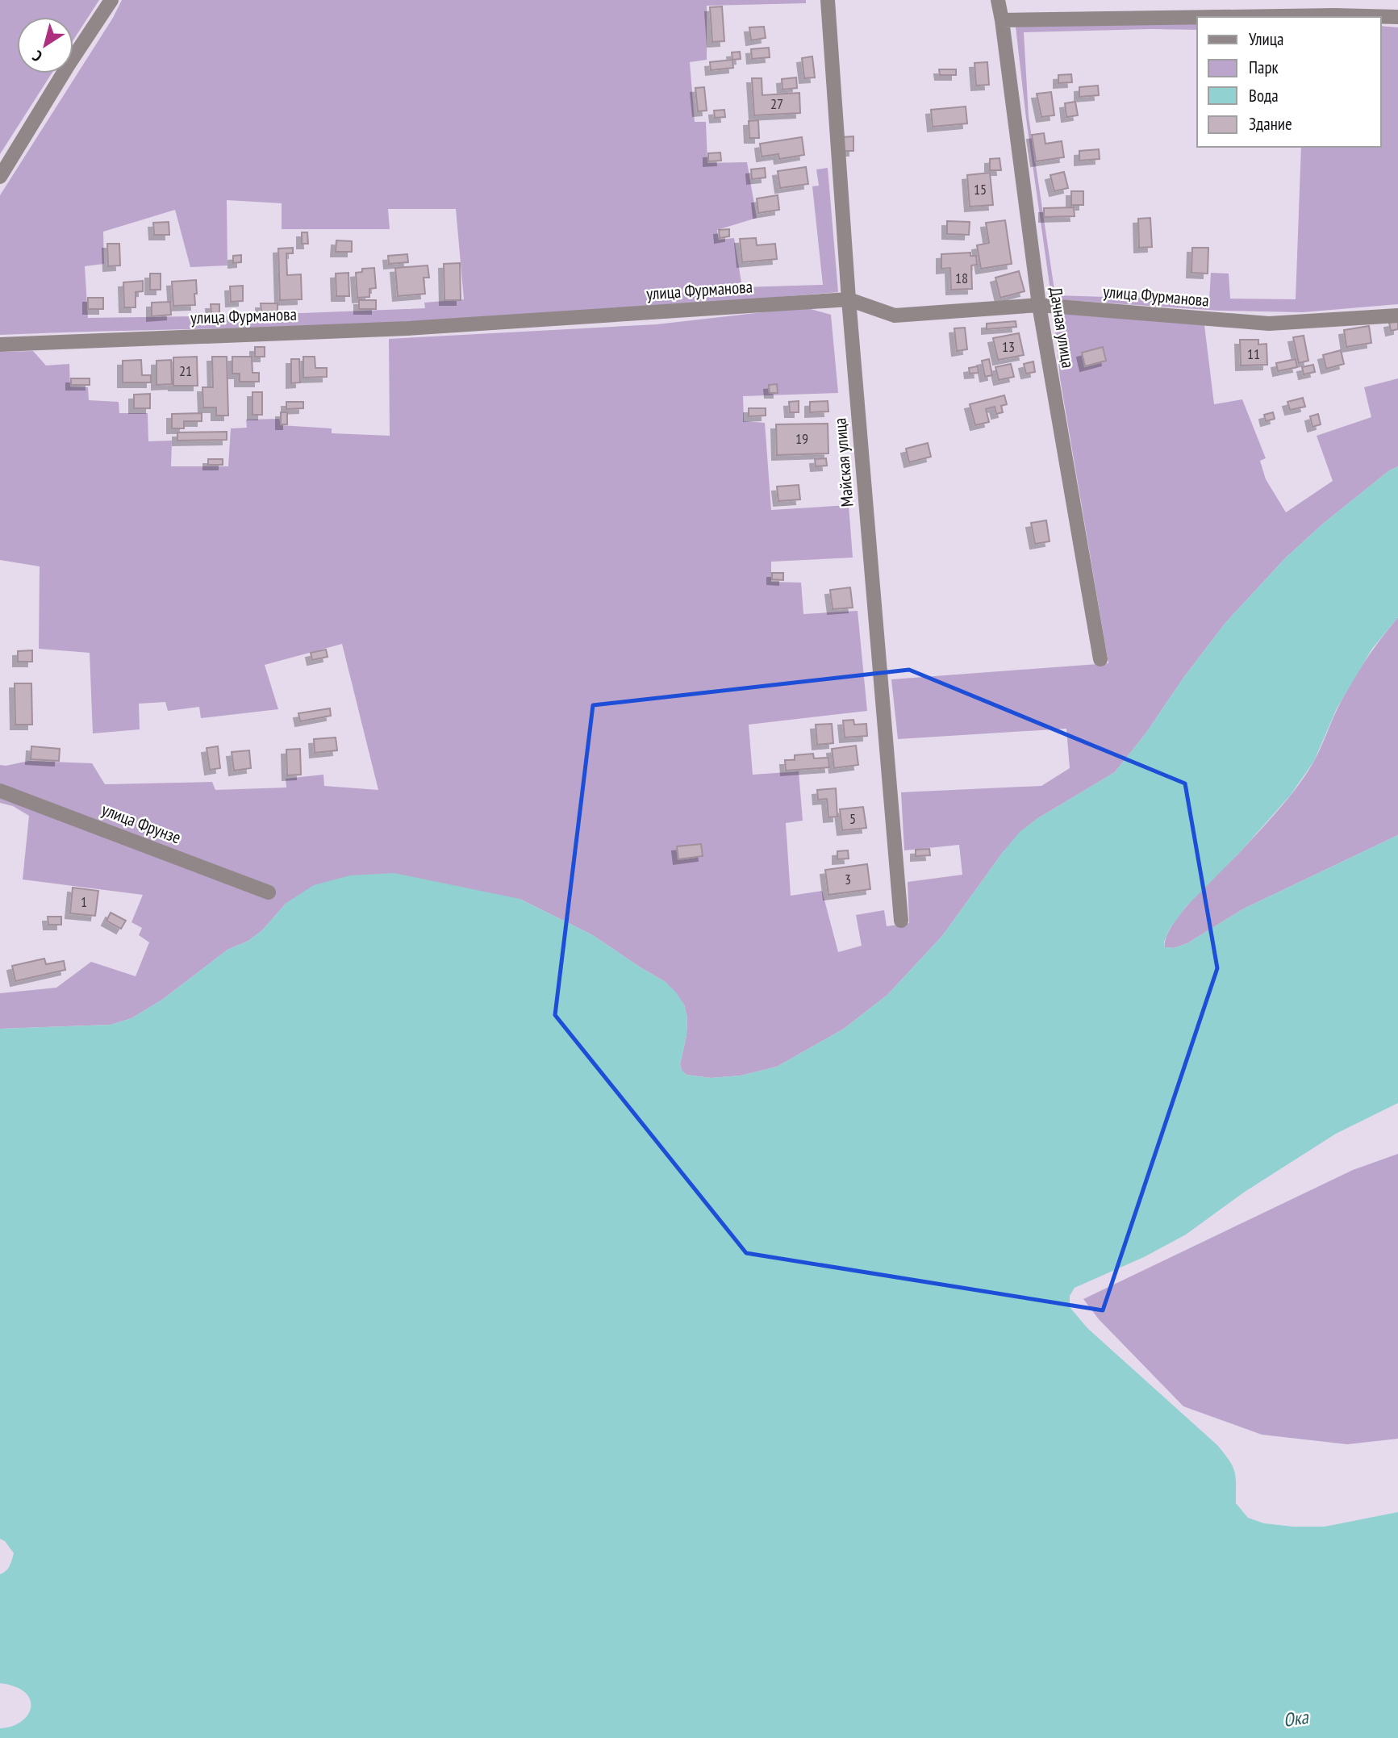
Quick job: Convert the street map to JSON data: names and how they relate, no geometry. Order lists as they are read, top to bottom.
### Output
{
  "streets": {
    "street": [
      "улица Фурманова",
      "Дачная улица",
      "Майская улица",
      "улица Фрунзе"
    ]
  },
  "crossings": [
    ["улица Фурманова", "Дачная улица"],
    ["улица Фурманова", "Майская улица"]
  ],
  "water": ["Ока"],
  "house_numbers": [
    "27",
    "15",
    "18",
    "13",
    "11",
    "21",
    "19",
    "5",
    "3",
    "1"
  ],
  "legend": [
    "Улица",
    "Парк",
    "Вода",
    "Здание"
  ],
  "north": "bottom left"
}
